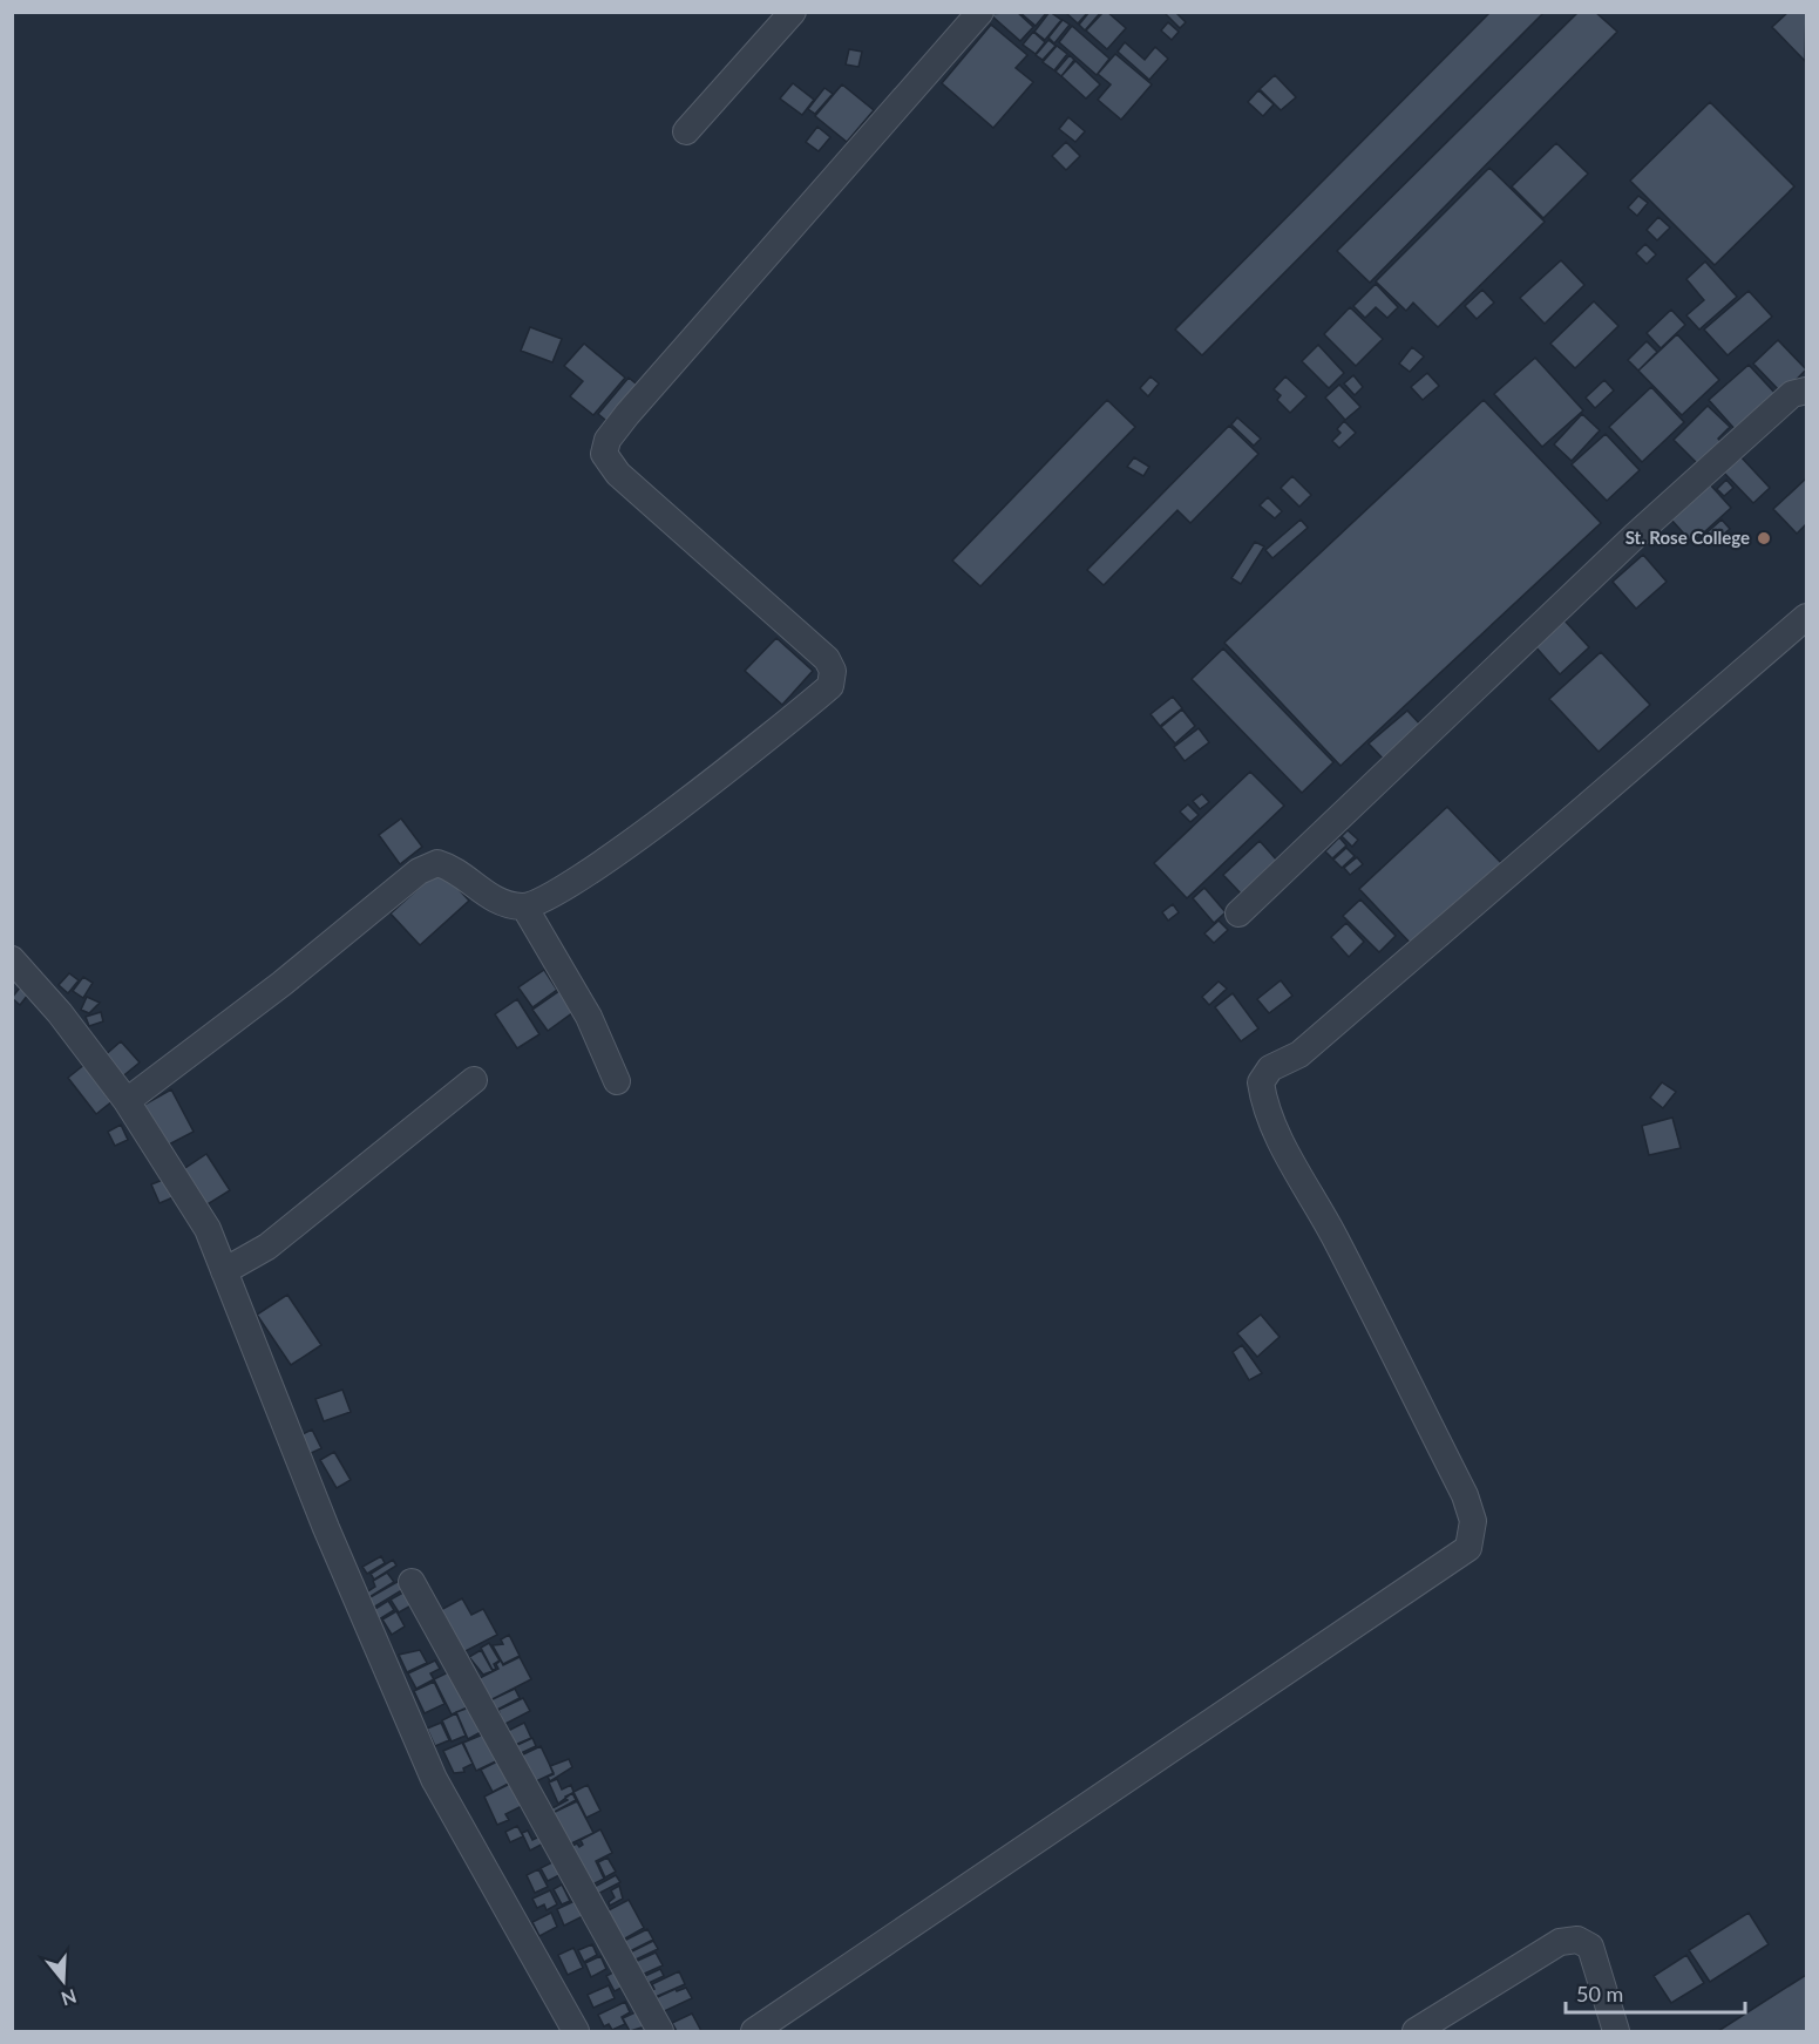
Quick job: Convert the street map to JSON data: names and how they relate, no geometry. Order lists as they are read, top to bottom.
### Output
{
  "places": ["St. Rose College"],
  "scale_bar": "50 m",
  "north": "bottom"
}
